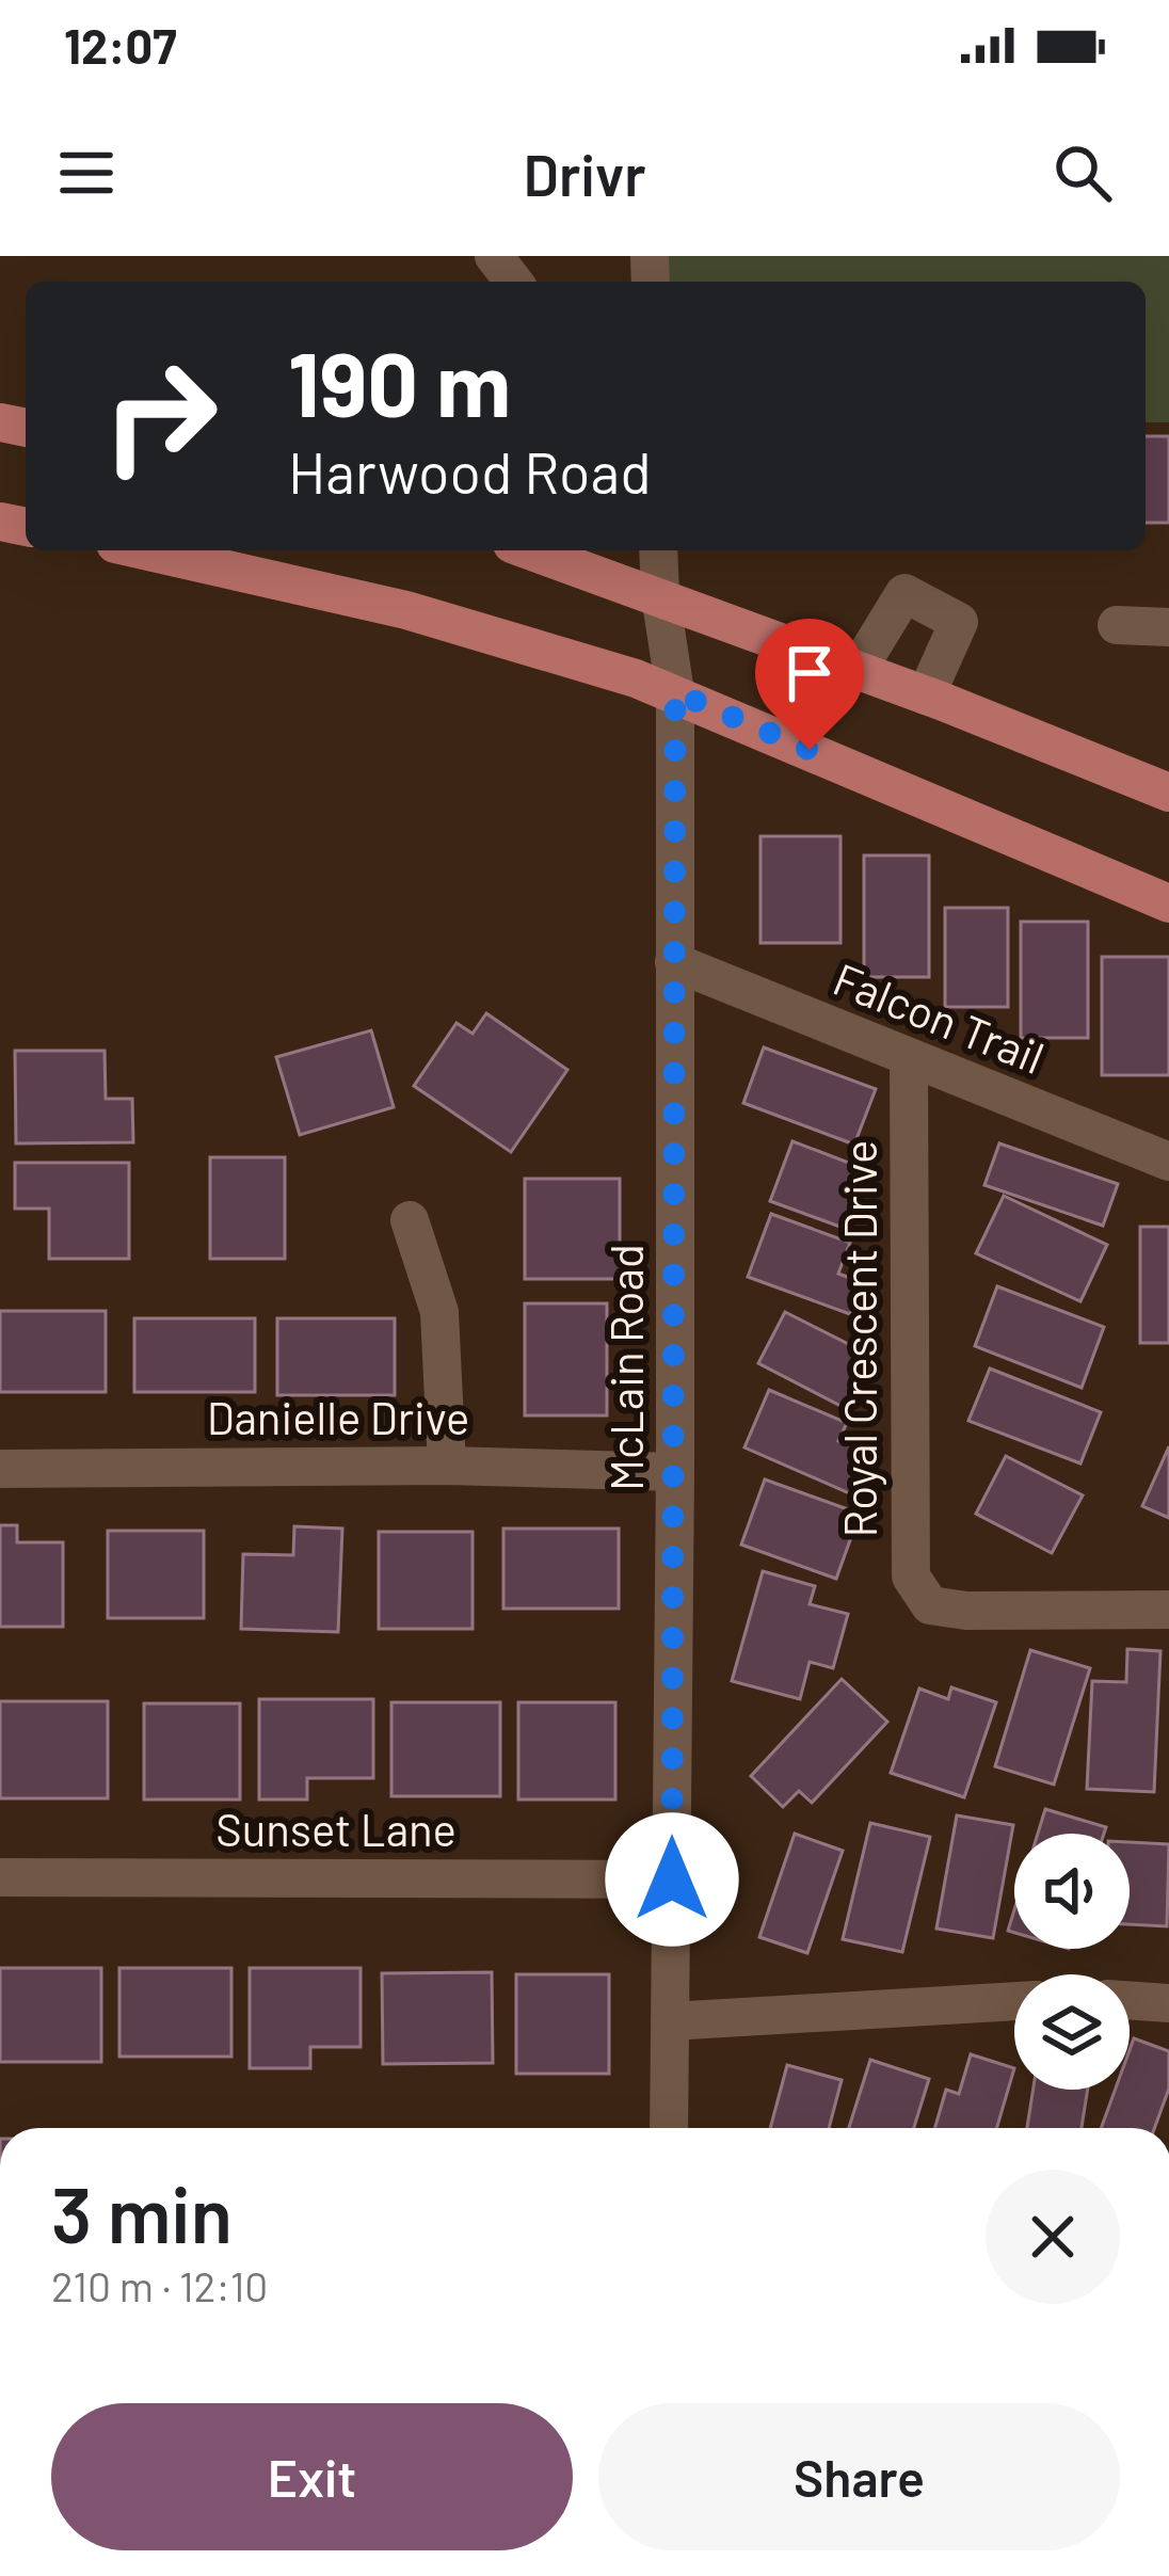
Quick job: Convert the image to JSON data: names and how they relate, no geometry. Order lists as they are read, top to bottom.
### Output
{
  "streets": {
    "street": [
      "Falcon Trail",
      "Royal Crescent Drive",
      "McLain Road",
      "Danielle Drive",
      "Sunset Lane"
    ]
  },
  "crossings": [
    ["Falcon Trail", "Royal Crescent Drive"],
    ["Falcon Trail", "McLain Road"],
    ["McLain Road", "Danielle Drive"],
    ["McLain Road", "Sunset Lane"]
  ],
  "page": {
    "status": "12:07",
    "header": "Drivr",
    "turn": ["190 m", "Harwood Road"],
    "heading": ["3 min", "210 m · 12:10"],
    "buttons": ["Exit", "Share"]
  }
}
